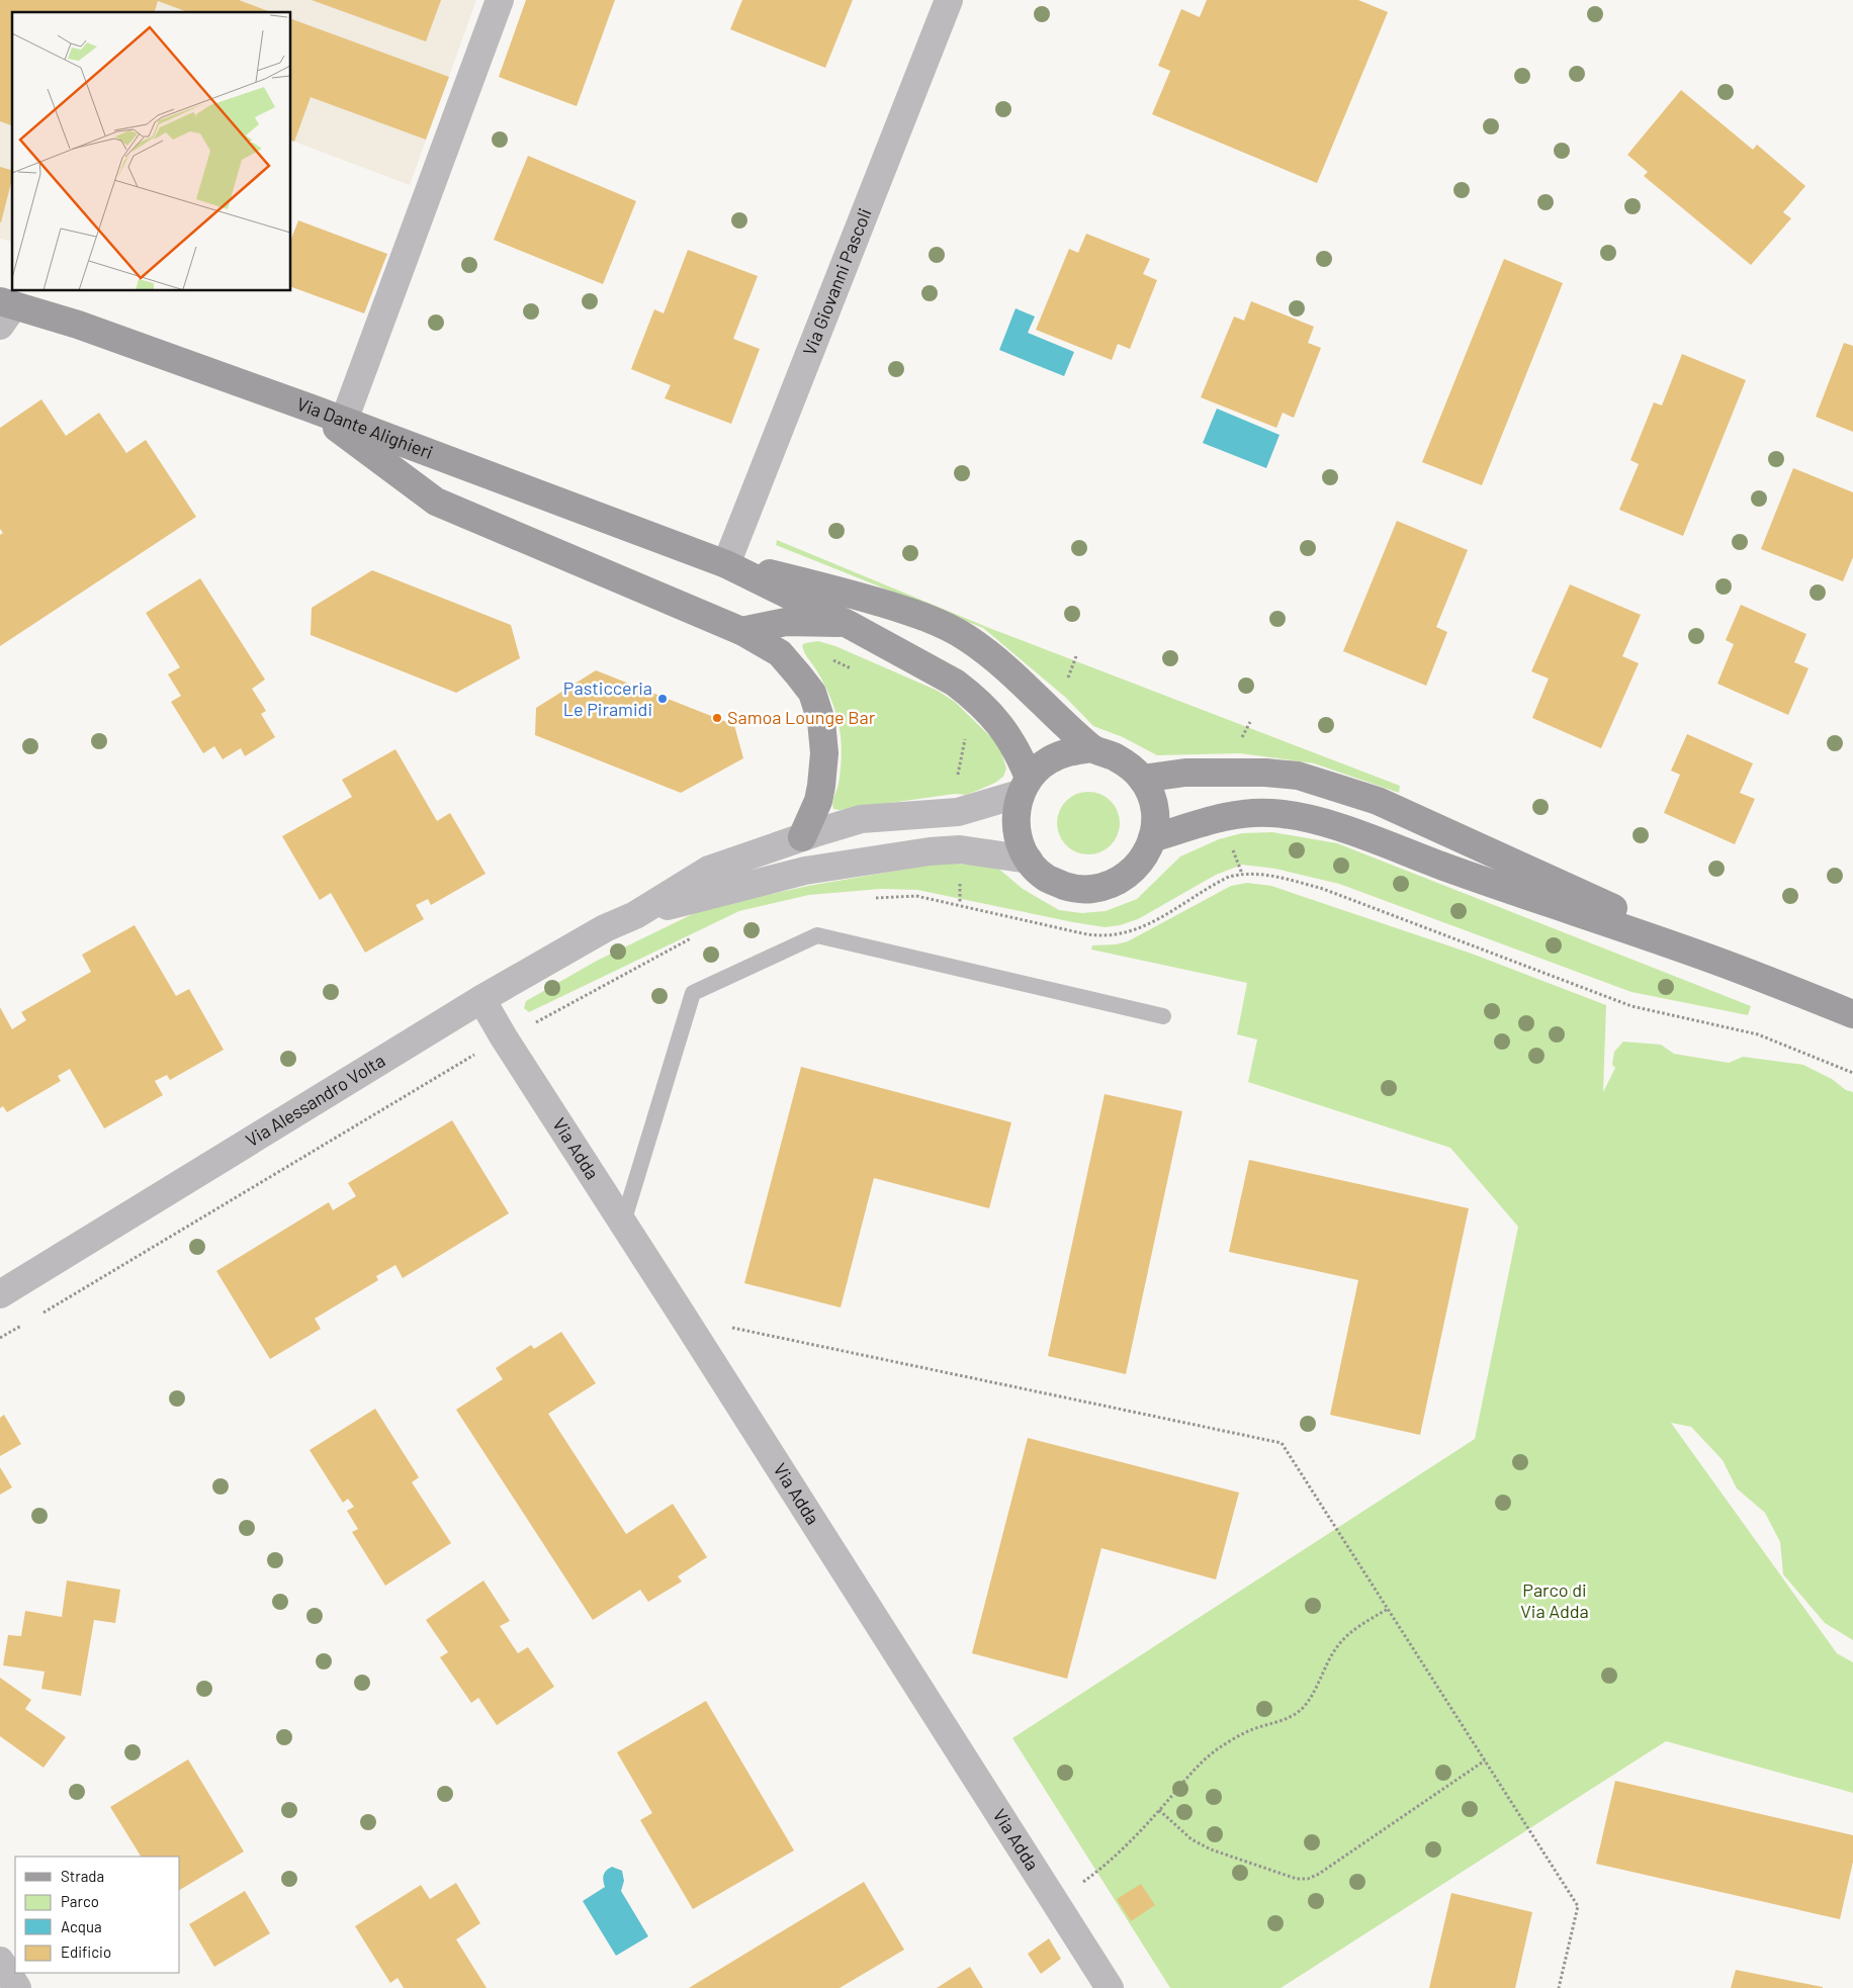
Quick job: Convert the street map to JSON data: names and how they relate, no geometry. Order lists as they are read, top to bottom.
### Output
{
  "streets": {
    "main road": ["Via Dante Alighieri"],
    "street": ["Via Giovanni Pascoli", "Via Alessandro Volta", "Via Adda"]
  },
  "crossings": [
    ["Via Giovanni Pascoli", "Via Dante Alighieri"],
    ["Via Alessandro Volta", "Via Adda"]
  ],
  "parks": ["Parco di Via Adda"],
  "places": ["Pasticceria Le Piramidi", "Samoa Lounge Bar"],
  "legend": [
    "Strada",
    "Parco",
    "Acqua",
    "Edificio"
  ]
}
